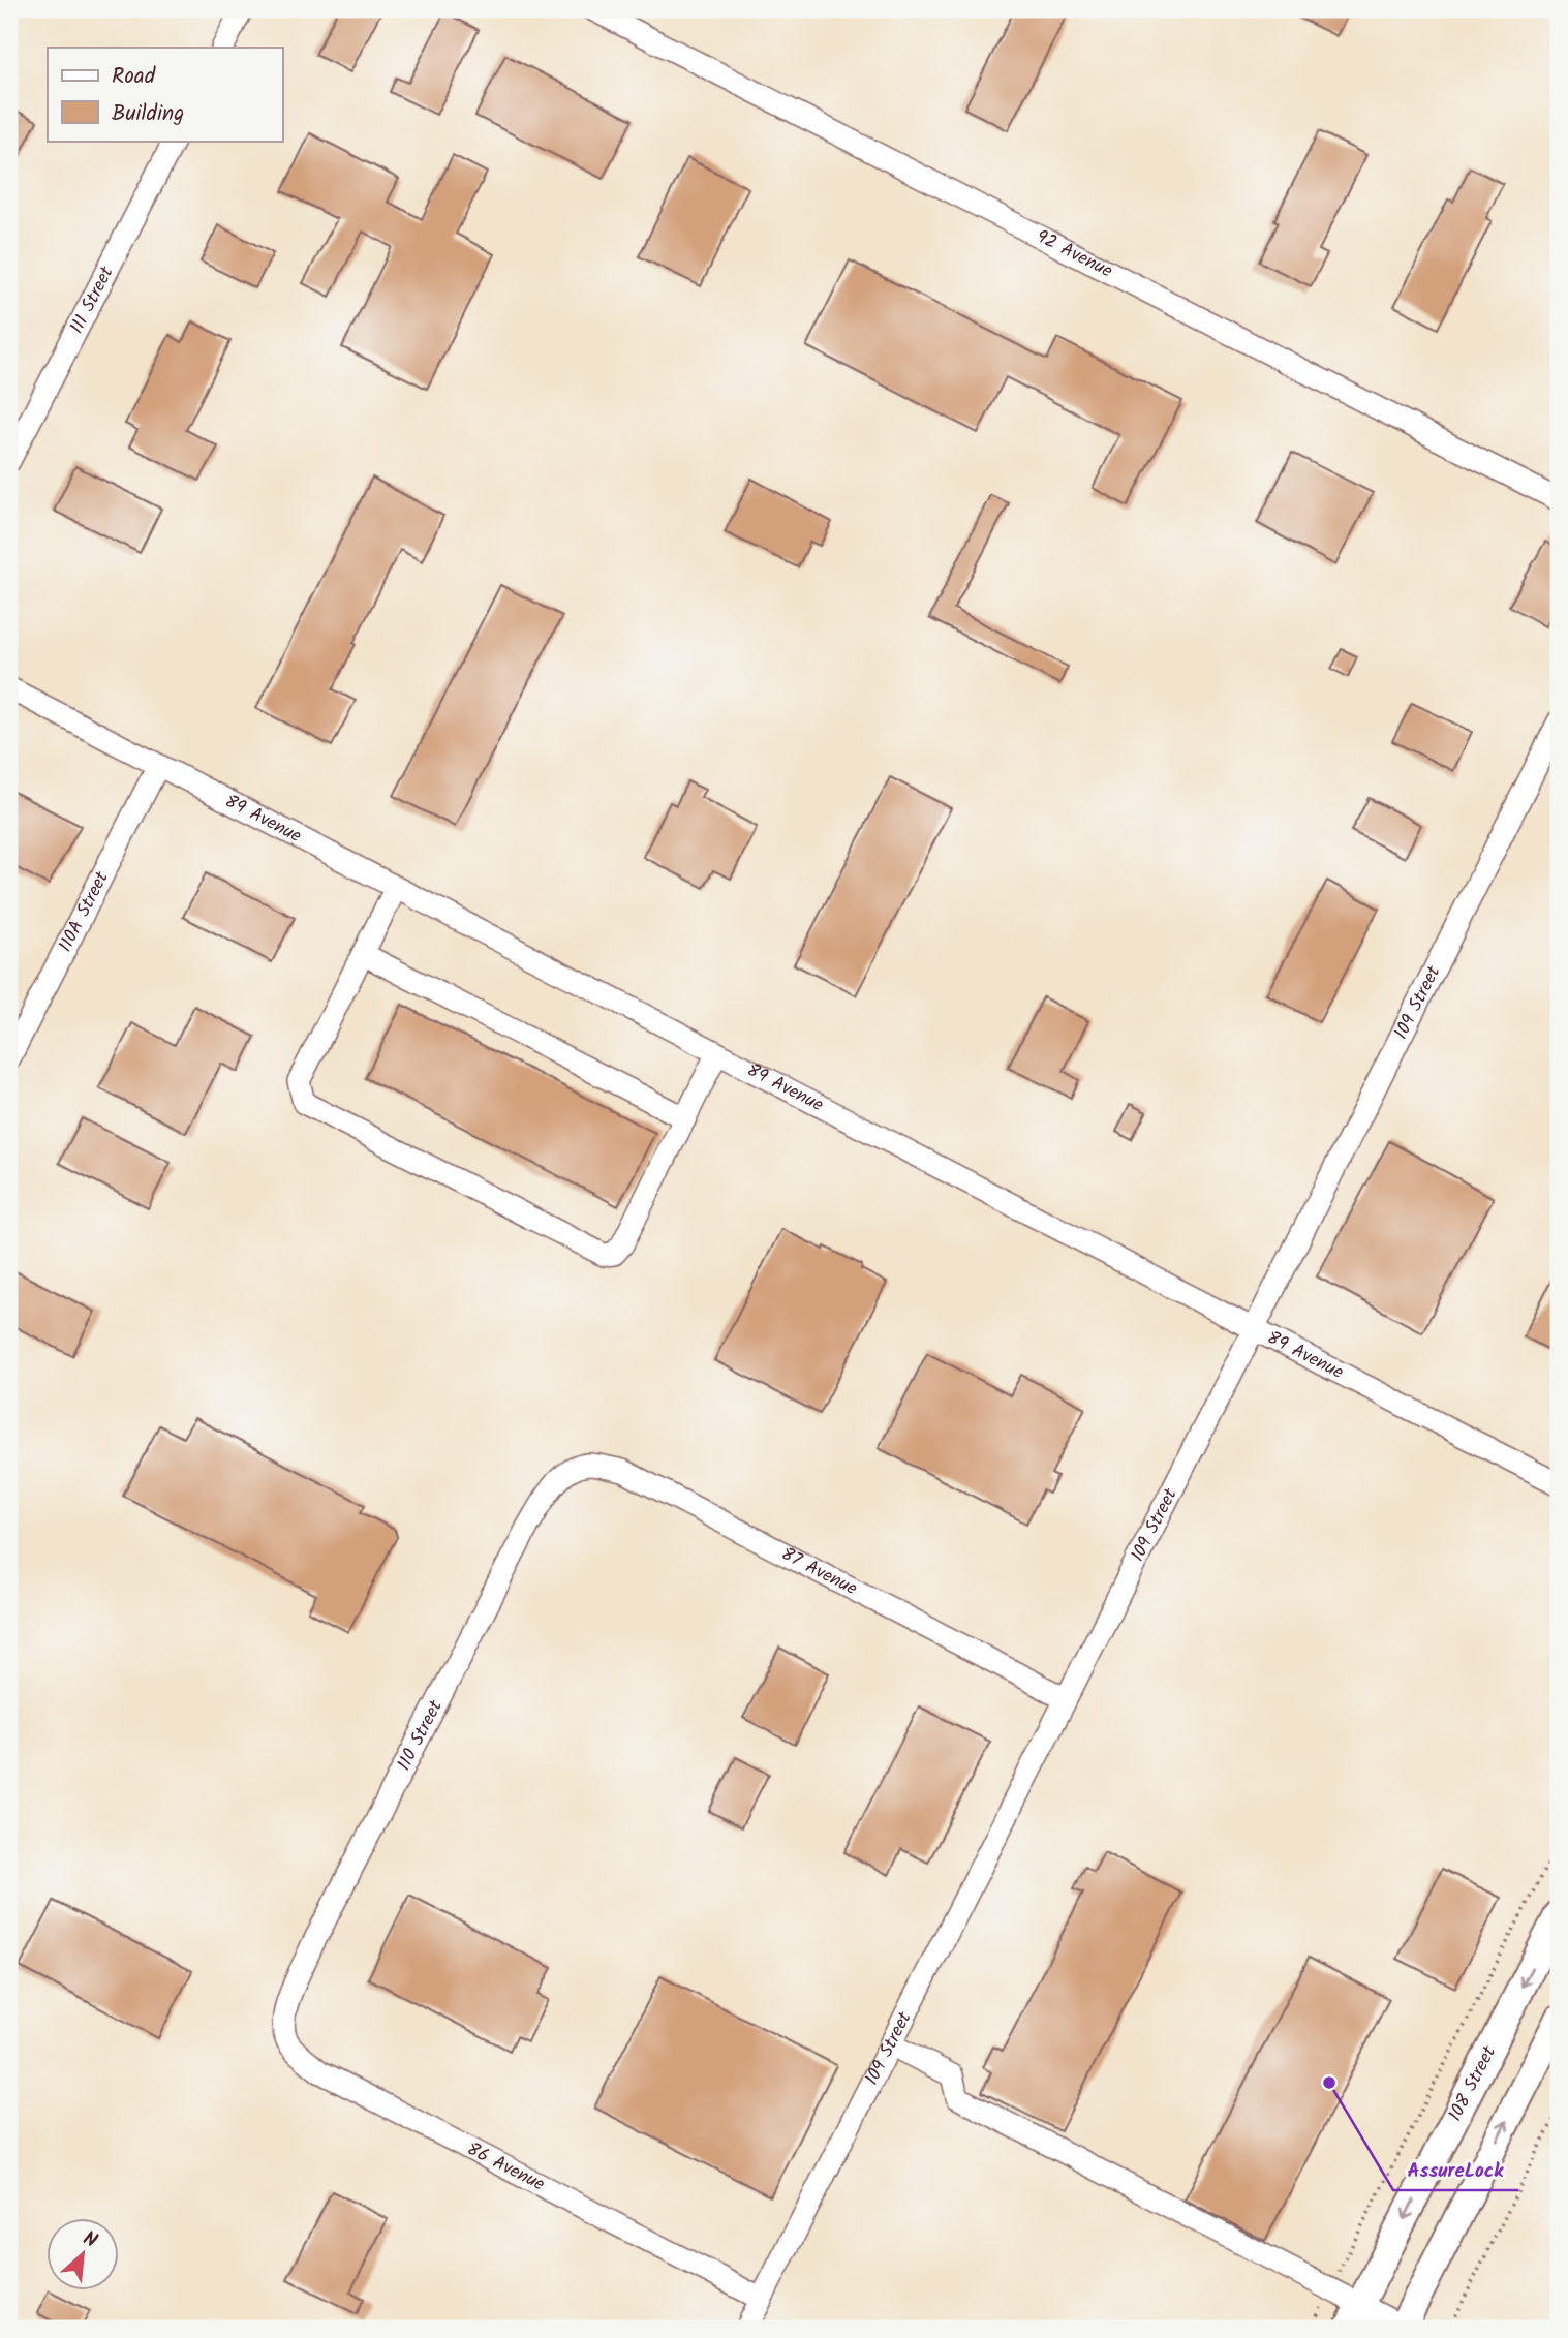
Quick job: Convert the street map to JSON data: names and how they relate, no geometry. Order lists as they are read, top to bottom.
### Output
{
  "streets": {
    "main road": ["108 Street"],
    "street": [
      "92 Avenue",
      "111 Street",
      "89 Avenue",
      "110A Street",
      "109 Street",
      "87 Avenue",
      "110 Street",
      "86 Avenue"
    ]
  },
  "crossings": [
    ["89 Avenue", "110A Street"],
    ["89 Avenue", "109 Street"],
    ["109 Street", "87 Avenue"],
    ["109 Street", "86 Avenue"],
    ["87 Avenue", "110 Street"],
    ["110 Street", "86 Avenue"]
  ],
  "places": ["AssureLock"],
  "legend": ["Road", "Building"],
  "north": "top right"
}
